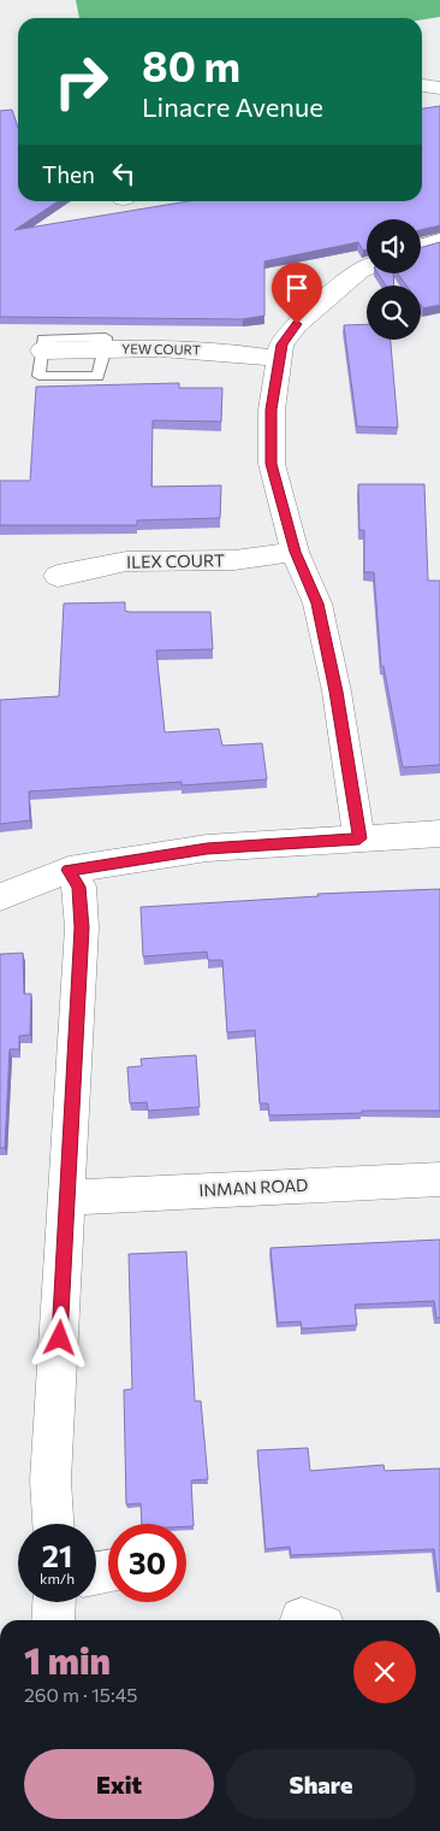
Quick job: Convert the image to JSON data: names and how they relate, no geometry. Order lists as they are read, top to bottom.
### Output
{
  "streets": {
    "street": ["YEW COURT", "ILEX COURT", "INMAN ROAD"]
  },
  "page": {
    "turn": ["80 m", "Linacre Avenue"],
    "then": "Then",
    "speed": "21 km/h",
    "limit": "30",
    "heading": ["1 min", "260 m · 15:45"],
    "buttons": ["Exit", "Share"]
  }
}
